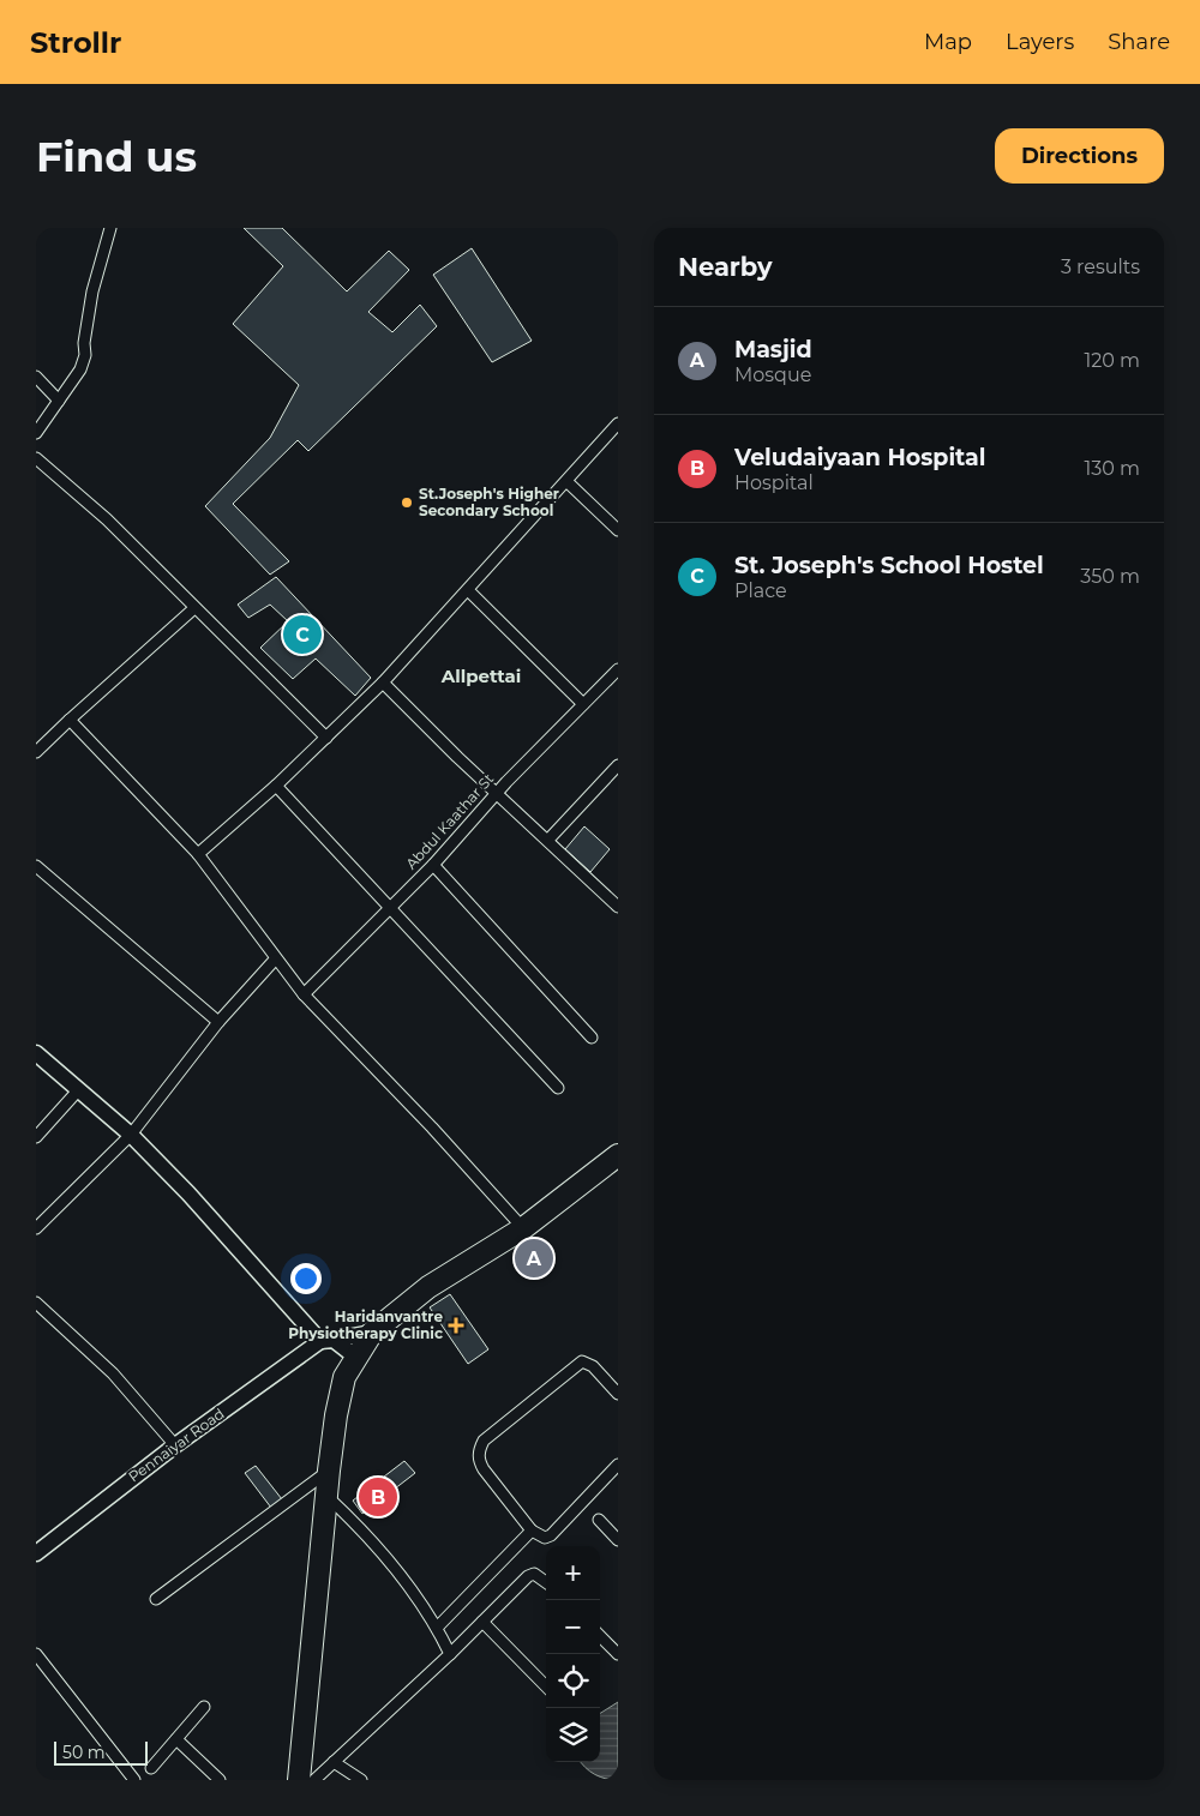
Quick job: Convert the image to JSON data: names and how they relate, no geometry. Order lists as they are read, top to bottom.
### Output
{
  "streets": {
    "street": ["Abdul Kaathar St", "Pennaiyar Road"]
  },
  "districts": ["Allpettai"],
  "places": {
    "other": ["St.Joseph's Higher Secondary School"],
    "health": ["Haridanvantre Physiotherapy Clinic"]
  },
  "scale_bar": "50 m",
  "page": {
    "header": "Strollr",
    "nav": ["Map", "Layers", "Share"],
    "buttons": "Directions",
    "title": "Find us",
    "heading": ["Nearby", "3 results"],
    "list": [
      {
        "mark": "A",
        "name": "Masjid",
        "note": "Mosque",
        "value": "120 m"
      },
      {
        "mark": "B",
        "name": "Veludaiyaan Hospital",
        "note": "Hospital",
        "value": "130 m"
      },
      {
        "mark": "C",
        "name": "St. Joseph's School Hostel",
        "note": "Place",
        "value": "350 m"
      }
    ],
    "pins": ["C", "A", "B"],
    "map_buttons": ["+", "−"],
    "scale": "50 m"
  }
}
